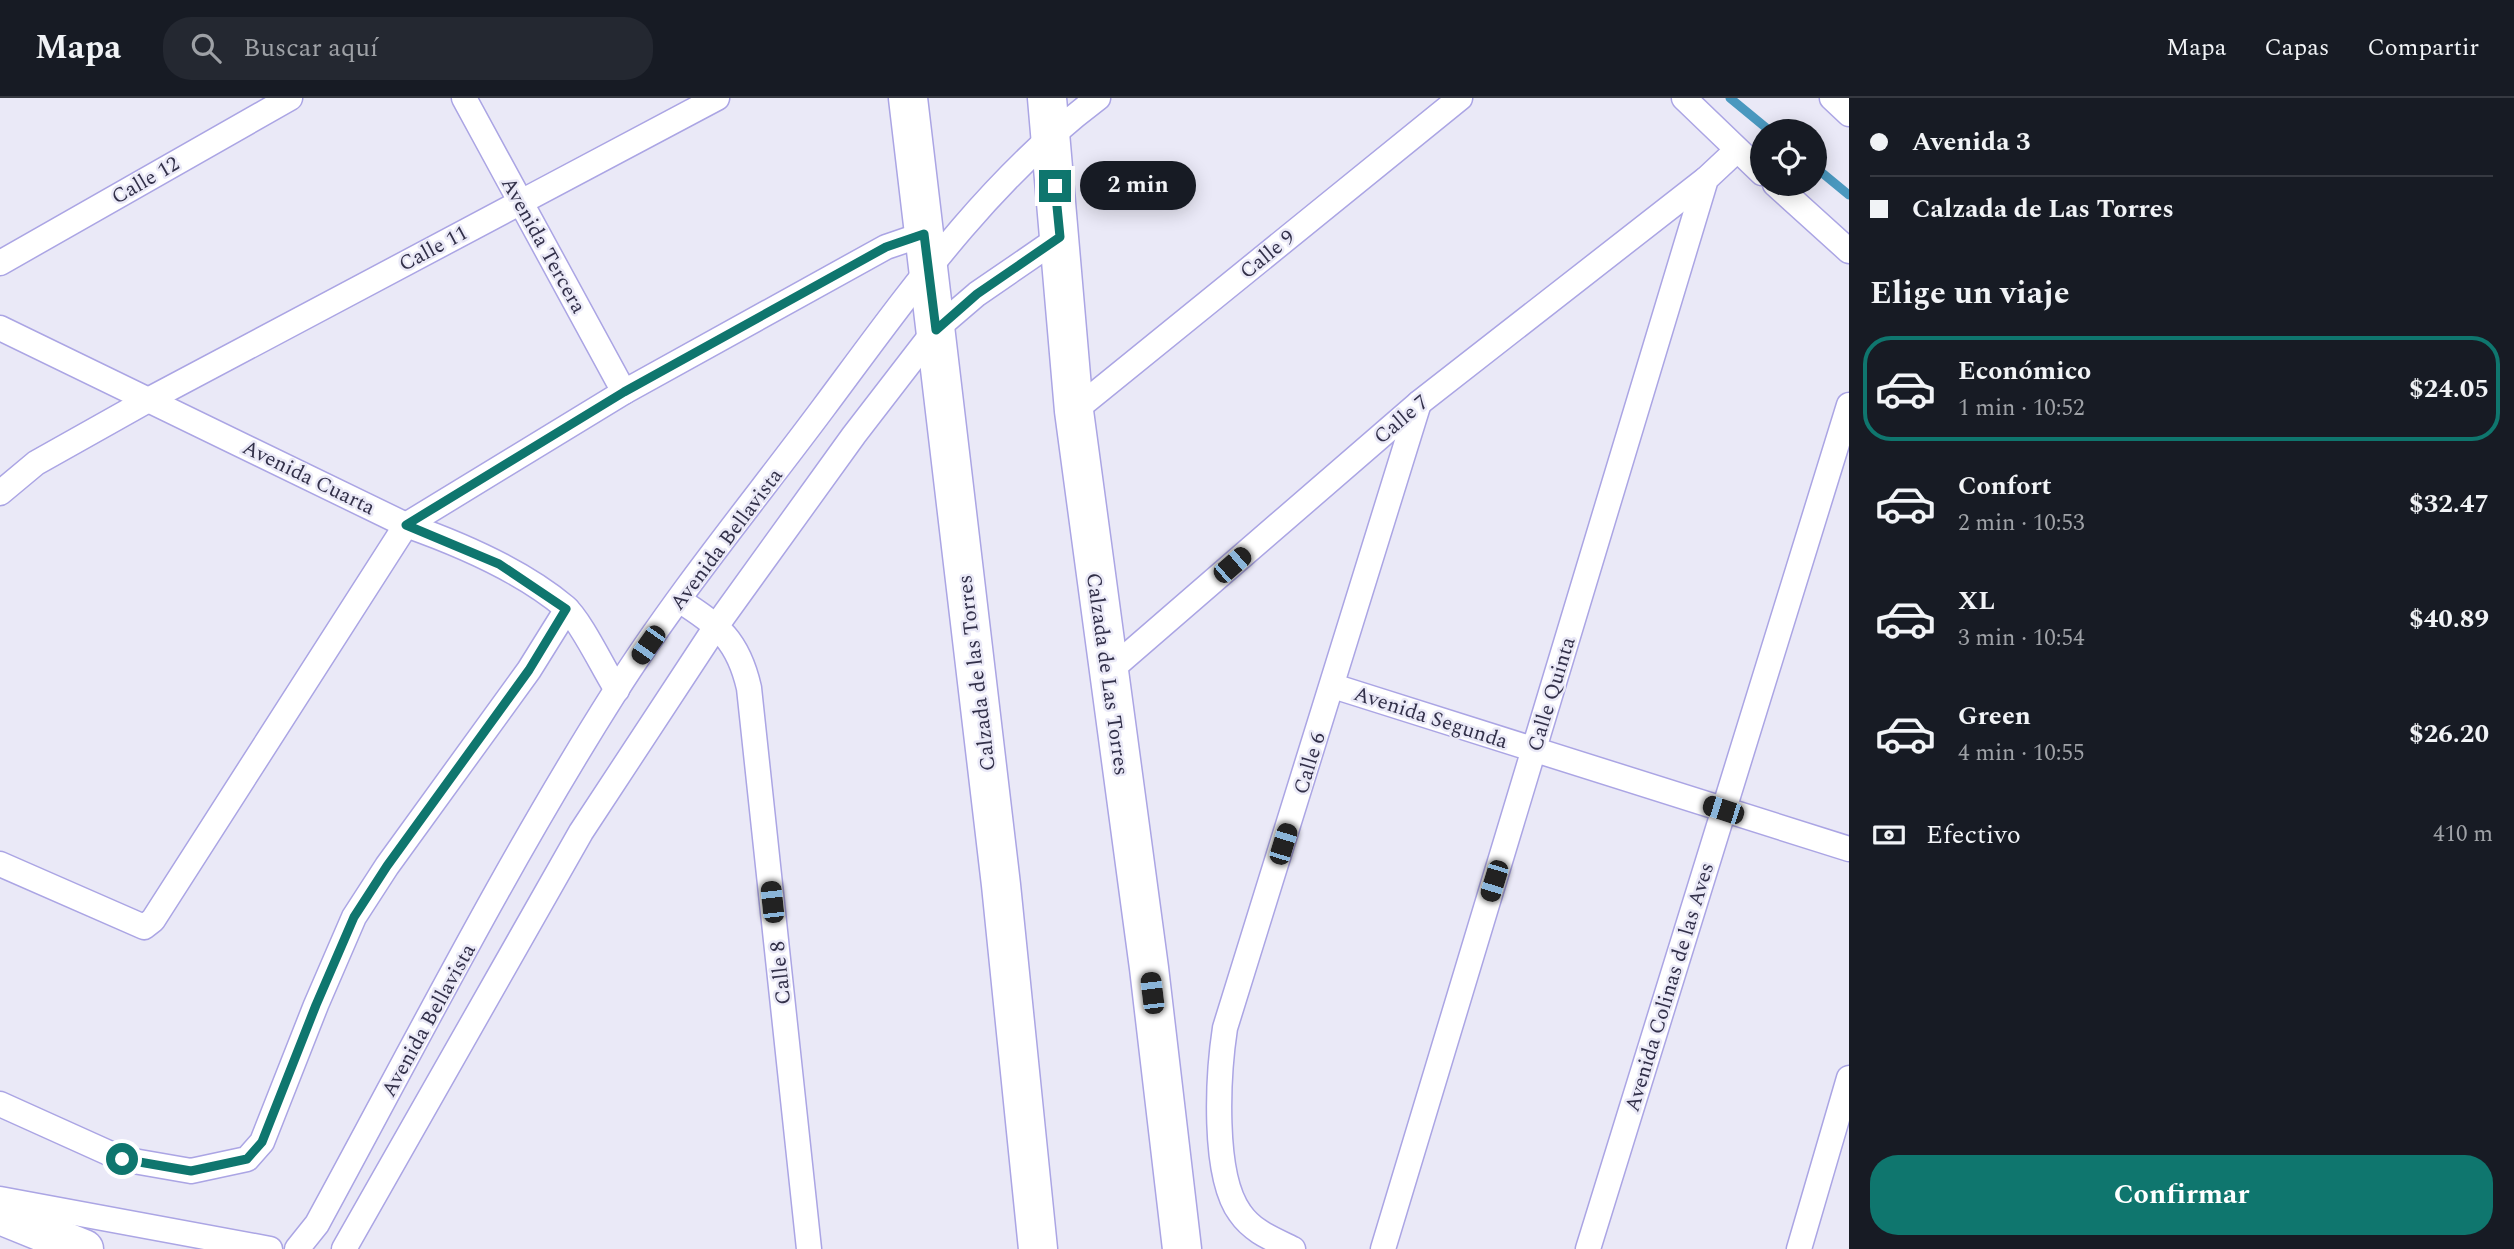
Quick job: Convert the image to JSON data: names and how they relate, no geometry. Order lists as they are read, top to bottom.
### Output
{
  "streets": {
    "main road": ["Calzada de las Torres", "Calzada de Las Torres"],
    "street": [
      "Calle 12",
      "Avenida Tercera",
      "Calle 11",
      "Calle 9",
      "Calle 7",
      "Avenida Cuarta",
      "Avenida Bellavista",
      "Calle Quinta",
      "Avenida Segunda",
      "Calle 6",
      "Calle 8",
      "Avenida Colinas de las Aves"
    ]
  },
  "crossings": [
    ["Avenida Tercera", "Calle 11"],
    ["Calle 11", "Avenida Cuarta"],
    ["Calle 9", "Calzada de Las Torres"],
    ["Calle 7", "Calzada de Las Torres"],
    ["Calle 7", "Calle Quinta"],
    ["Calle 7", "Calle 6"],
    ["Avenida Cuarta", "Avenida Bellavista"],
    ["Avenida Bellavista", "Calzada de las Torres"],
    ["Avenida Bellavista", "Calzada de Las Torres"],
    ["Avenida Bellavista", "Calle 8"],
    ["Calle Quinta", "Avenida Segunda"],
    ["Avenida Segunda", "Calle 6"],
    ["Avenida Segunda", "Avenida Colinas de las Aves"]
  ],
  "page": {
    "header": "Mapa",
    "search": "Buscar aquí",
    "nav": ["Mapa", "Capas", "Compartir"],
    "banner": ["Avenida 3", "Calzada de Las Torres"],
    "bubble": "2 min",
    "heading": "Elige un viaje",
    "list": [
      {
        "name": "Económico",
        "note": "1 min · 10:52",
        "value": "$24.05"
      },
      {
        "name": "Confort",
        "note": "2 min · 10:53",
        "value": "$32.47"
      },
      {
        "name": "XL",
        "note": "3 min · 10:54",
        "value": "$40.89"
      },
      {
        "name": "Green",
        "note": "4 min · 10:55",
        "value": "$26.20"
      }
    ],
    "pay": ["Efectivo", "410 m"],
    "buttons": "Confirmar"
  }
}
